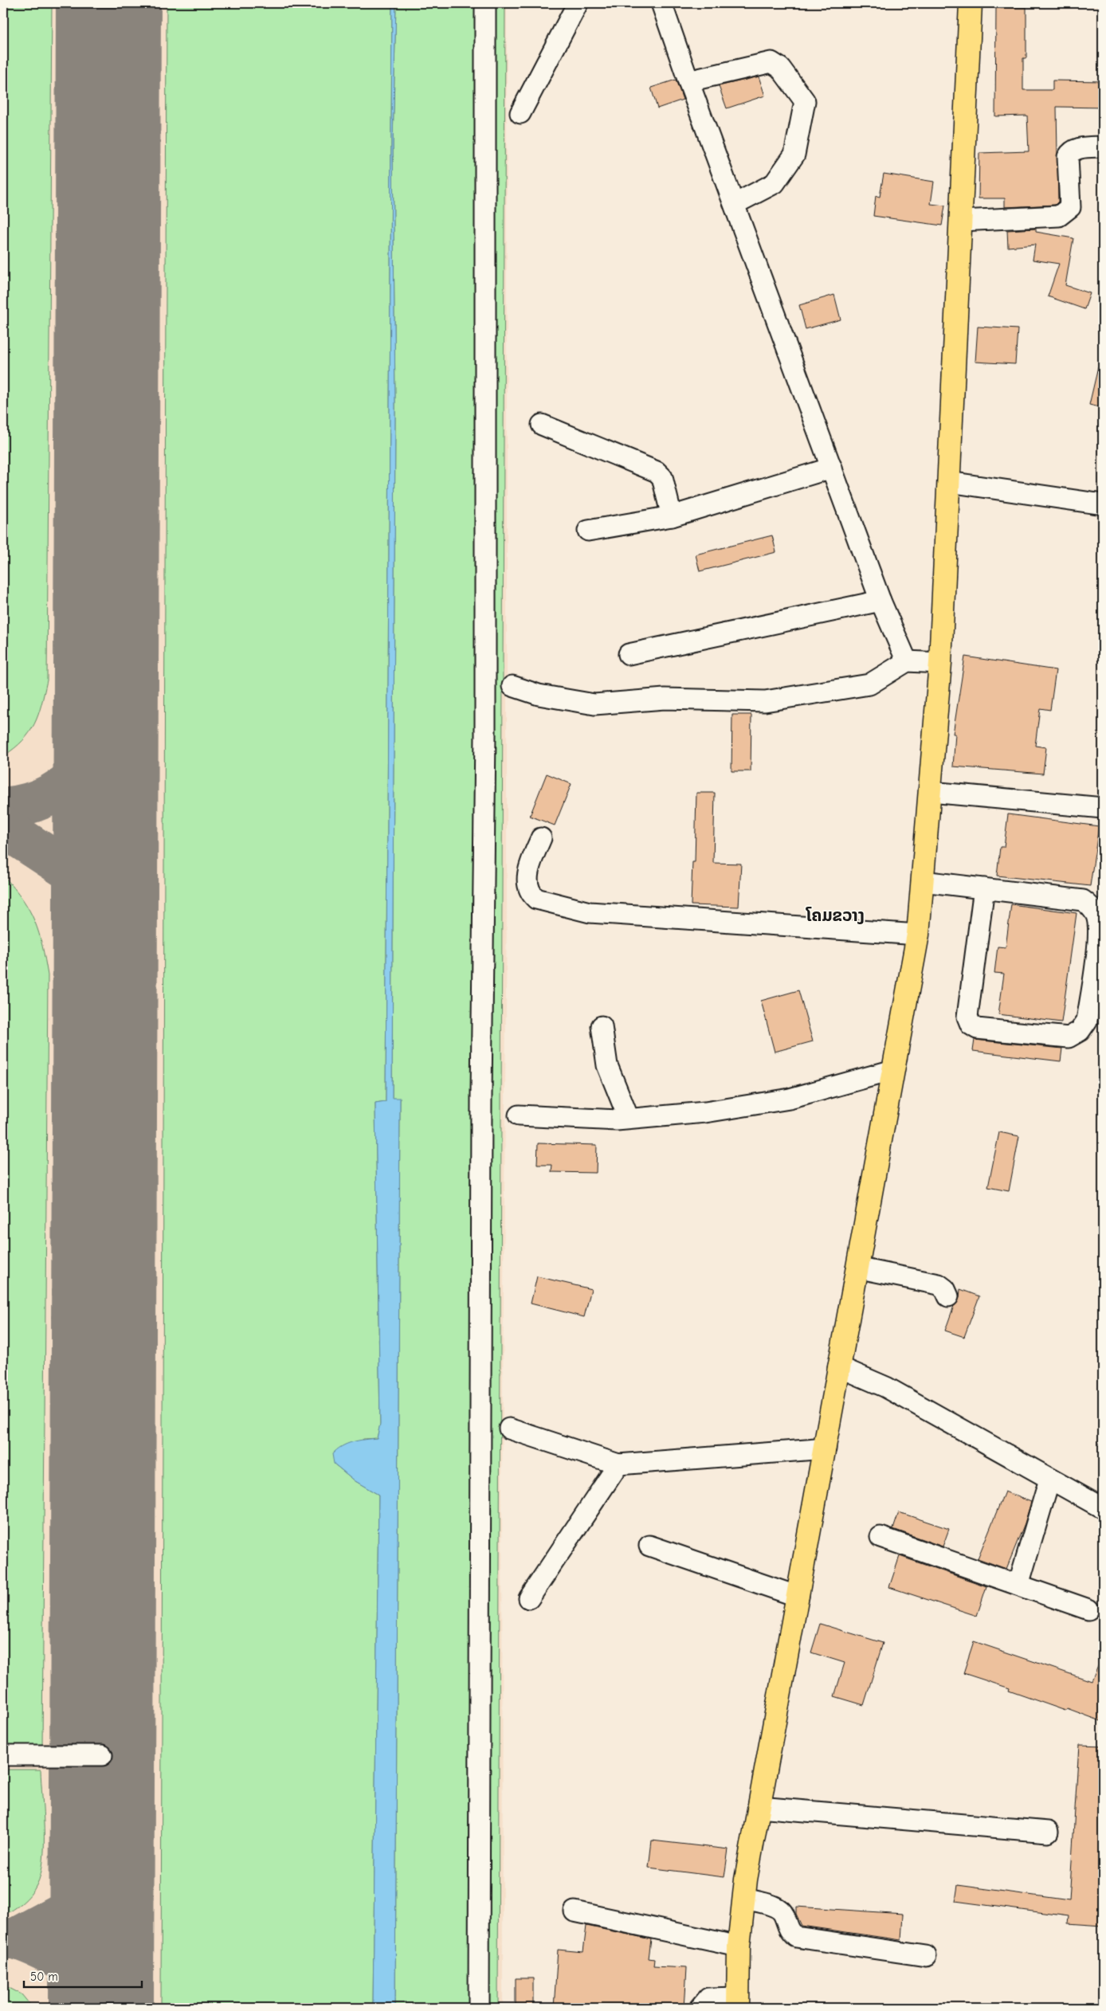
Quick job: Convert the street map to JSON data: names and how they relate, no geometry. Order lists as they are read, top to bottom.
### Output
{
  "districts": ["ໂຄມຂວາງ"],
  "scale_bar": "50 m"
}
